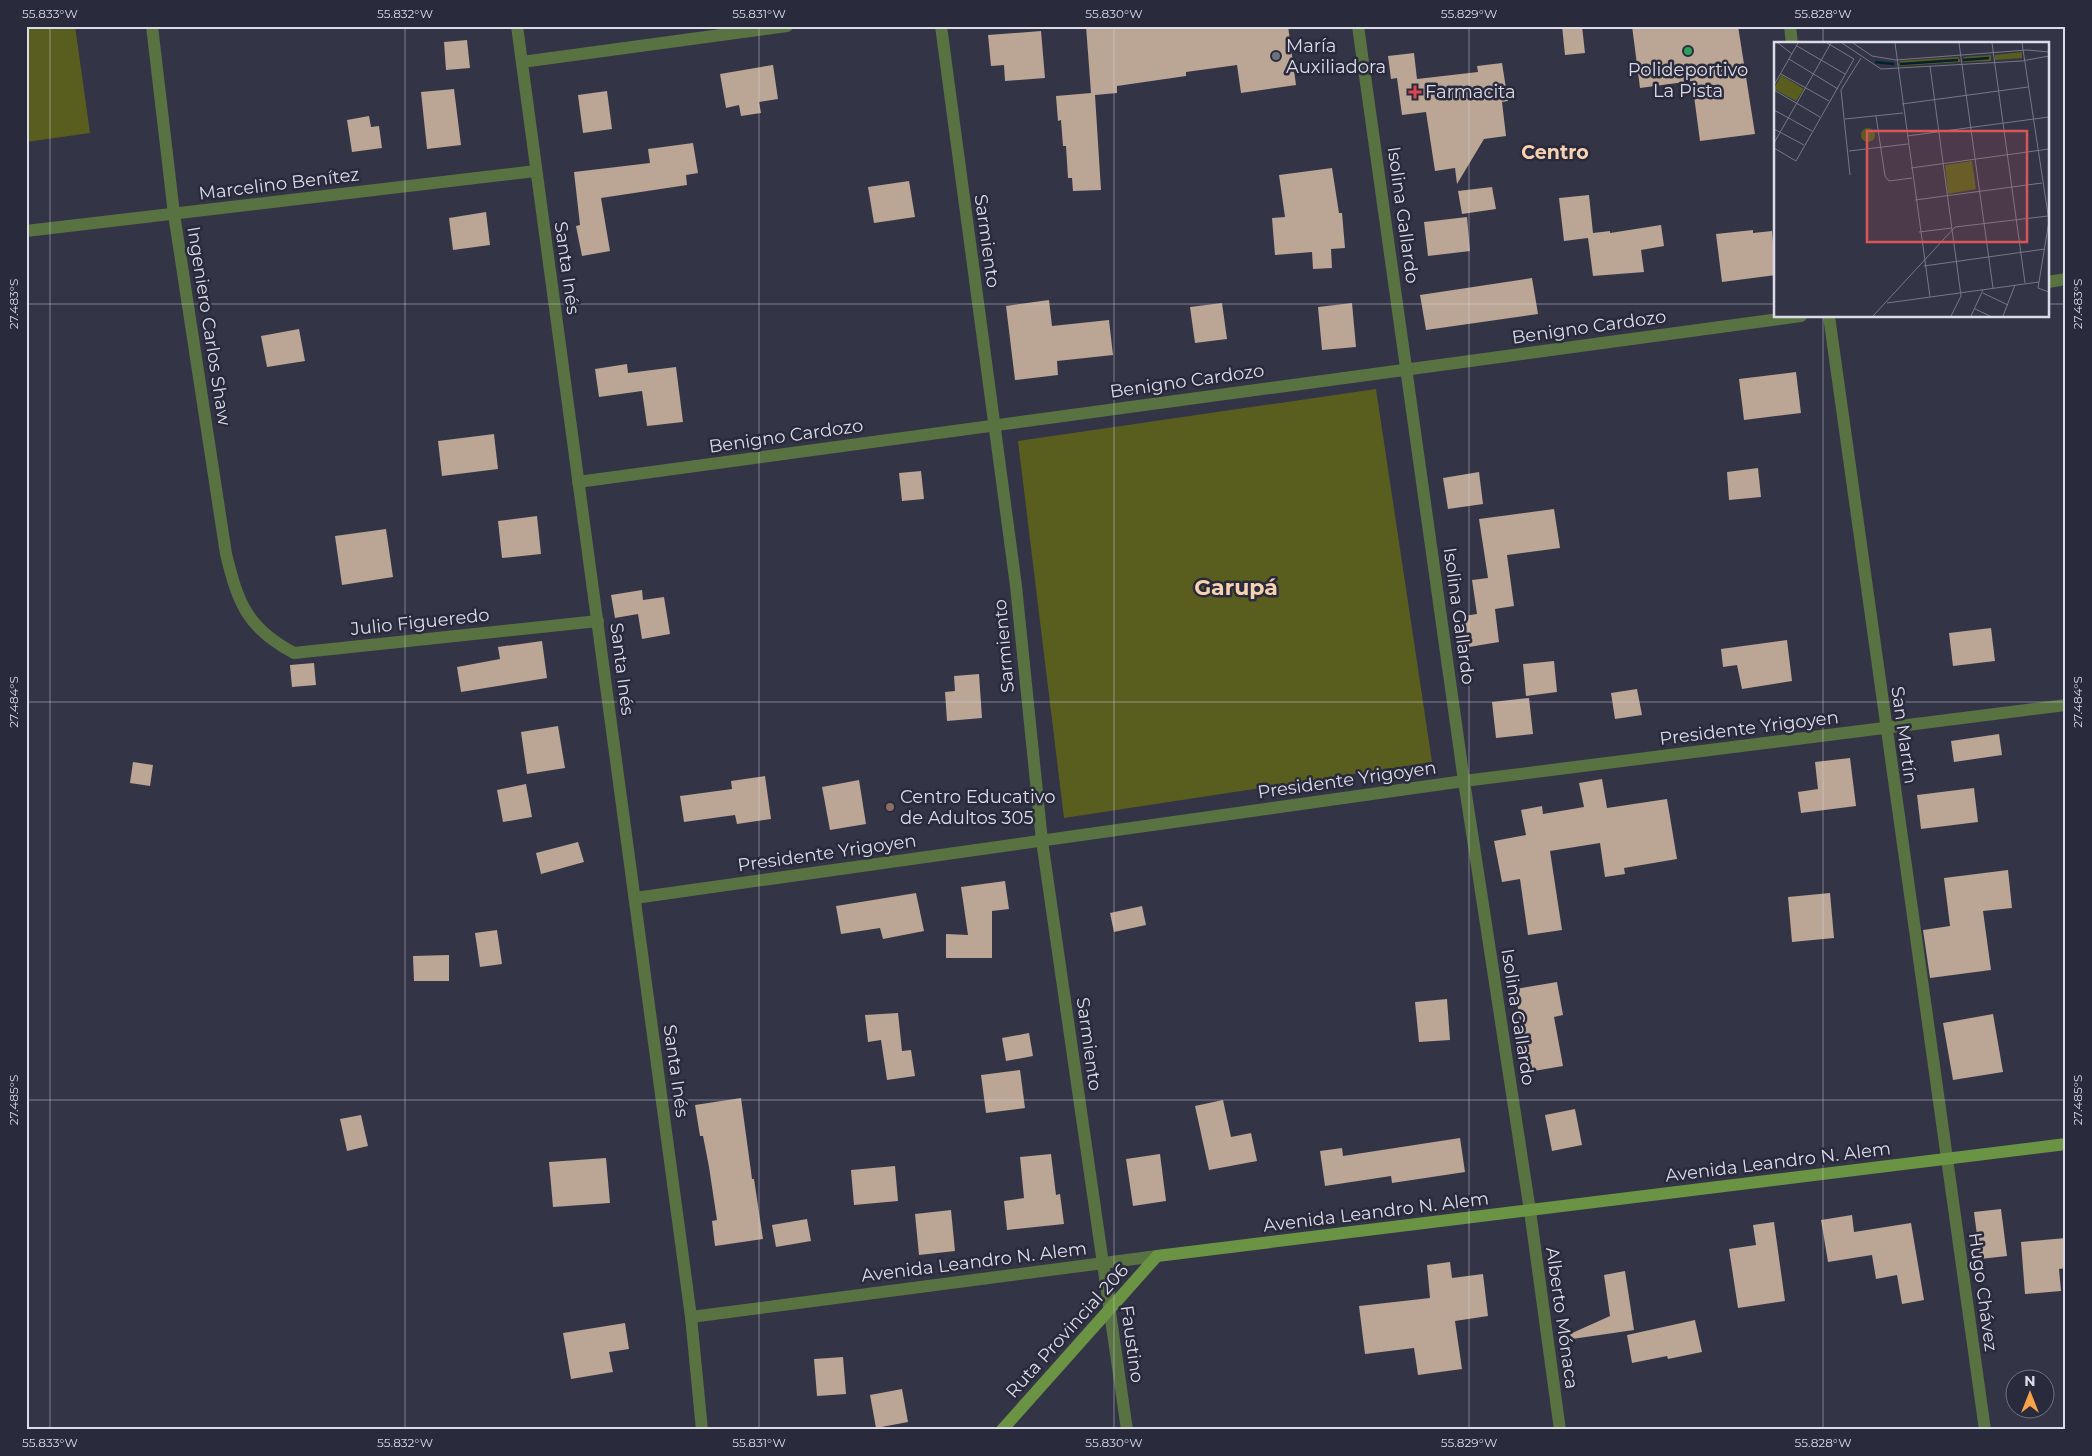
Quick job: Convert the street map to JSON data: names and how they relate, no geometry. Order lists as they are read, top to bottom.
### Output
{
  "streets": {
    "main road": ["Avenida Leandro N. Alem", "Ruta Provincial 206"],
    "street": [
      "Marcelino Benítez",
      "Isolina Gallardo",
      "Sarmiento",
      "Santa Inés",
      "Ingeniero Carlos Shaw",
      "Benigno Cardozo",
      "Julio Figueredo",
      "Presidente Yrigoyen",
      "San Martín",
      "Hugo Chávez",
      "Alberto Mónaca",
      "Faustino"
    ]
  },
  "crossings": [
    ["Marcelino Benítez", "Santa Inés"],
    ["Marcelino Benítez", "Ingeniero Carlos Shaw"],
    ["Isolina Gallardo", "Benigno Cardozo"],
    ["Isolina Gallardo", "Presidente Yrigoyen"],
    ["Isolina Gallardo", "Avenida Leandro N. Alem"],
    ["Isolina Gallardo", "Alberto Mónaca"],
    ["Sarmiento", "Benigno Cardozo"],
    ["Sarmiento", "Presidente Yrigoyen"],
    ["Sarmiento", "Avenida Leandro N. Alem"],
    ["Sarmiento", "Faustino"],
    ["Santa Inés", "Benigno Cardozo"],
    ["Santa Inés", "Julio Figueredo"],
    ["Santa Inés", "Presidente Yrigoyen"],
    ["Santa Inés", "Avenida Leandro N. Alem"],
    ["Ingeniero Carlos Shaw", "Julio Figueredo"],
    ["Presidente Yrigoyen", "San Martín"],
    ["San Martín", "Avenida Leandro N. Alem"],
    ["San Martín", "Hugo Chávez"],
    ["Avenida Leandro N. Alem", "Hugo Chávez"],
    ["Avenida Leandro N. Alem", "Alberto Mónaca"],
    ["Avenida Leandro N. Alem", "Ruta Provincial 206"],
    ["Avenida Leandro N. Alem", "Faustino"],
    ["Ruta Provincial 206", "Faustino"]
  ],
  "districts": ["Centro", "Garupá"],
  "places": {
    "other": ["Polideportivo La Pista", "María Auxiliadora", "Centro Educativo de Adultos 305"],
    "health": ["Farmacita"]
  },
  "north": "top",
  "coordinates": [
    "55.833°W",
    "55.832°W",
    "55.831°W",
    "55.830°W",
    "55.829°W",
    "55.828°W",
    "27.483°S",
    "27.484°S",
    "27.485°S"
  ]
}
